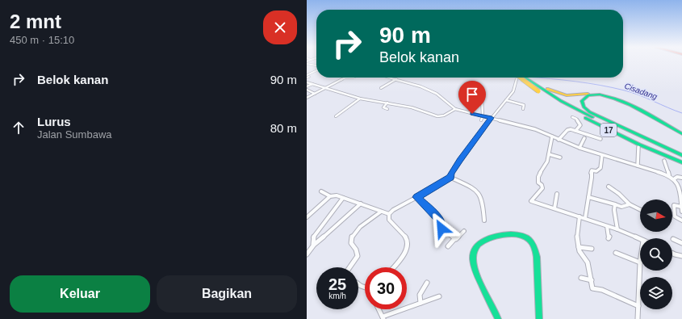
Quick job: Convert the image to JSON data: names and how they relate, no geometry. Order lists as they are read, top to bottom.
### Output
{
  "streets": {
    "main road": ["17"]
  },
  "water": ["Cisadang"],
  "north": "right",
  "page": {
    "heading": ["2 mnt", "450 m · 15:10"],
    "turn": ["90 m", "Belok kanan"],
    "list": [
      {
        "name": "Belok kanan",
        "value": "90 m"
      },
      {
        "name": "Lurus",
        "note": "Jalan Sumbawa",
        "value": "80 m"
      }
    ],
    "speed": "25 km/h",
    "limit": "30",
    "buttons": ["Keluar", "Bagikan"]
  }
}
